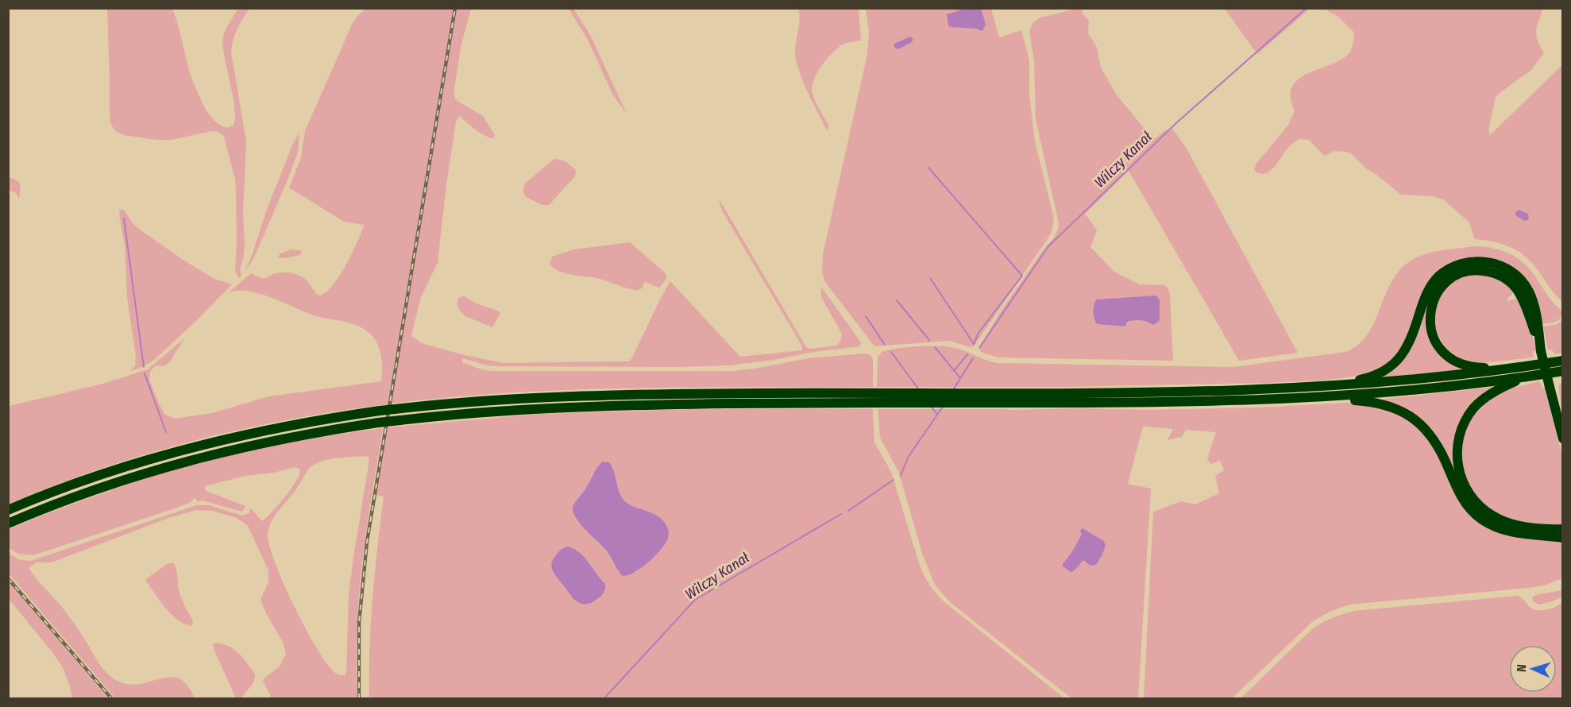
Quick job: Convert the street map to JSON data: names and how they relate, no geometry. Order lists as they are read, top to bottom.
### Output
{
  "water": ["Wilczy Kanał"],
  "north": "left"
}
